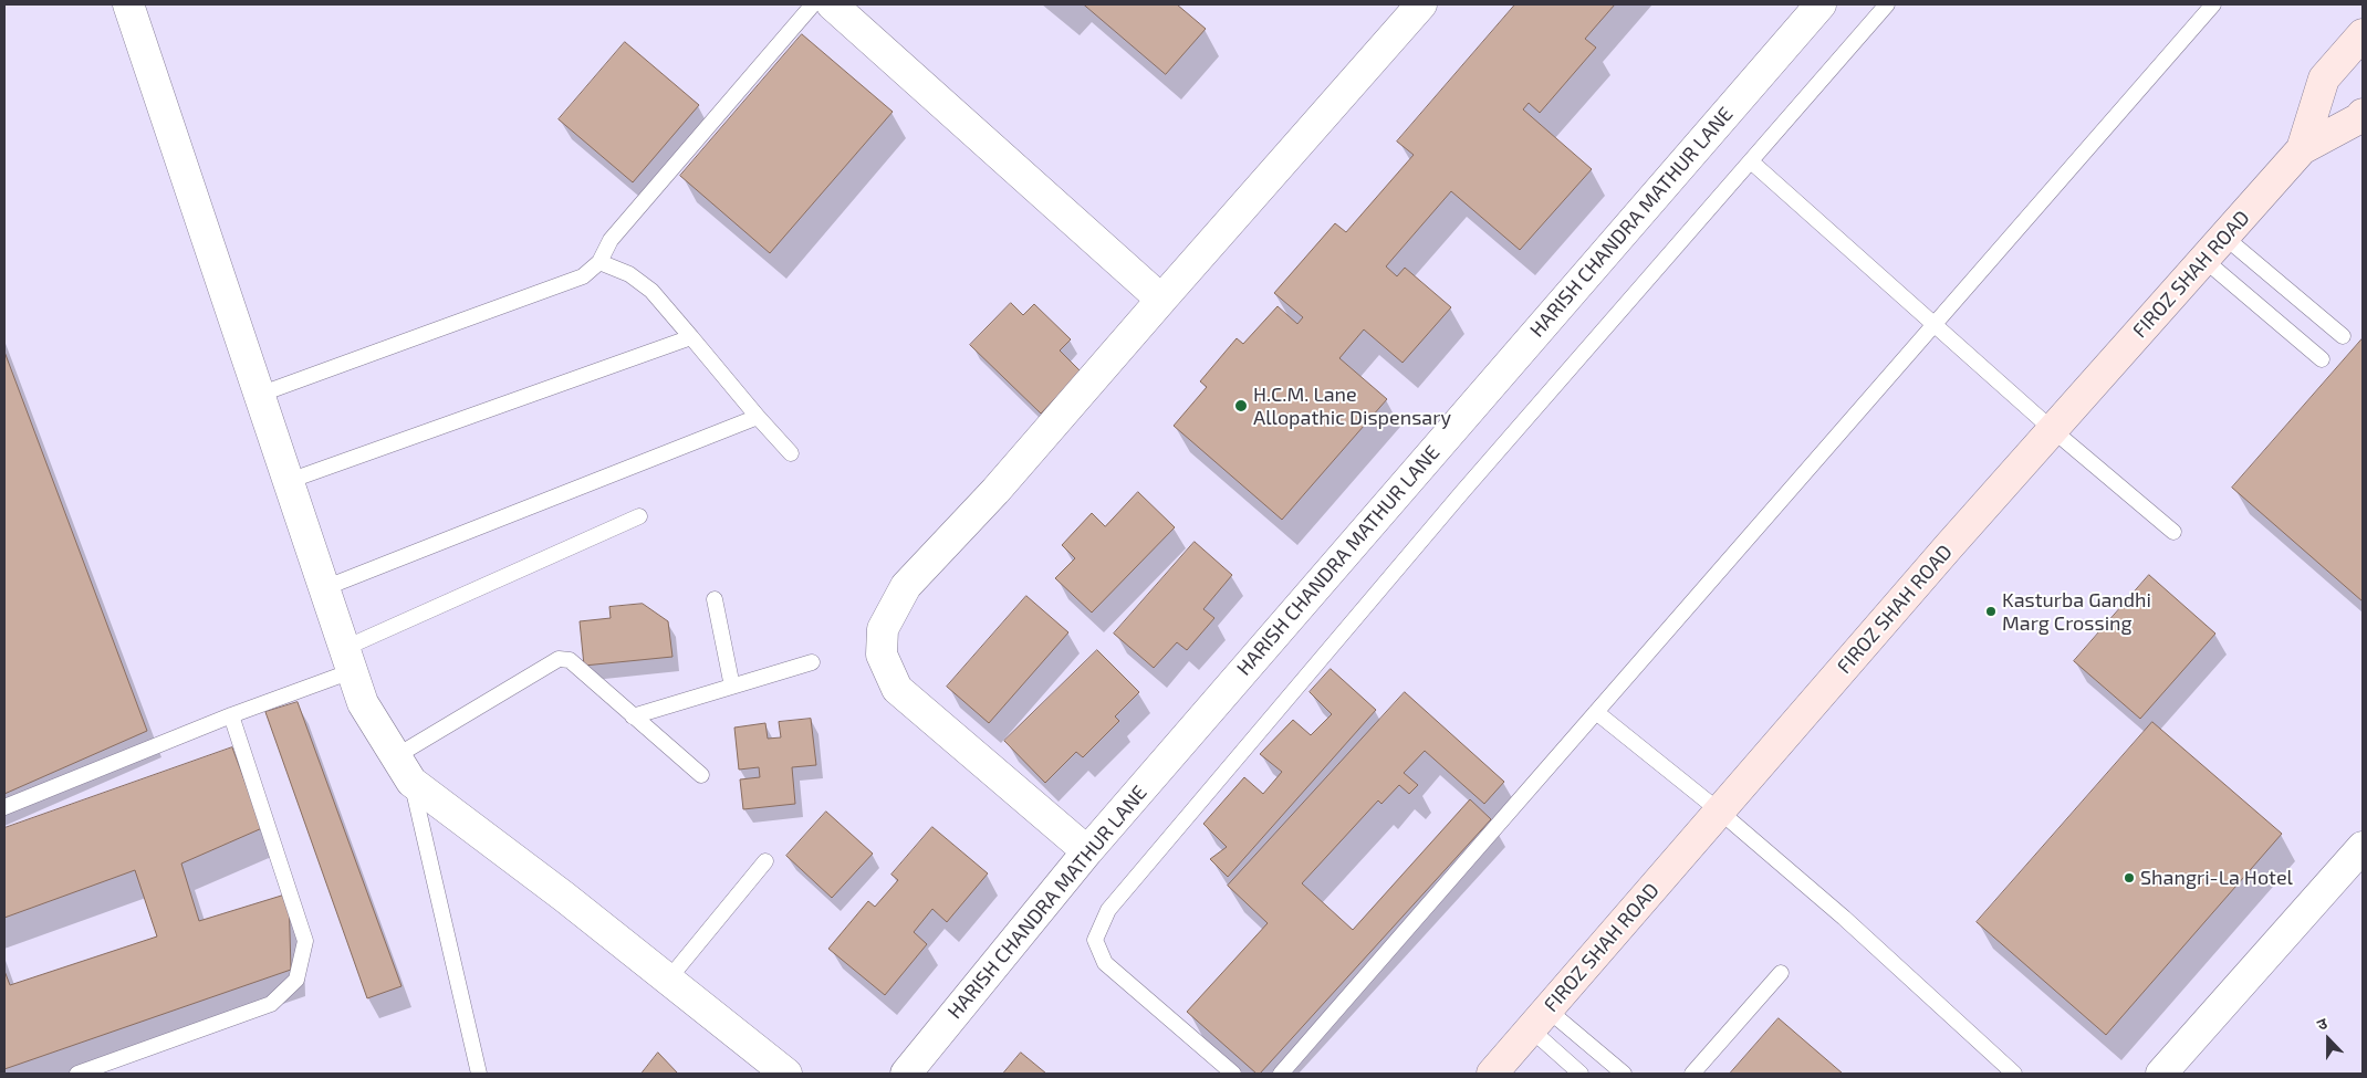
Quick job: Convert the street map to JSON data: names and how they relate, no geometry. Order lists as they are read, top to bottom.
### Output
{
  "streets": {
    "main road": ["FIROZ SHAH ROAD"],
    "street": ["HARISH CHANDRA MATHUR LANE"]
  },
  "places": ["H.C.M. Lane Allopathic Dispensary", "Kasturba Gandhi Marg Crossing", "Shangri-La Hotel"],
  "north": "top"
}
